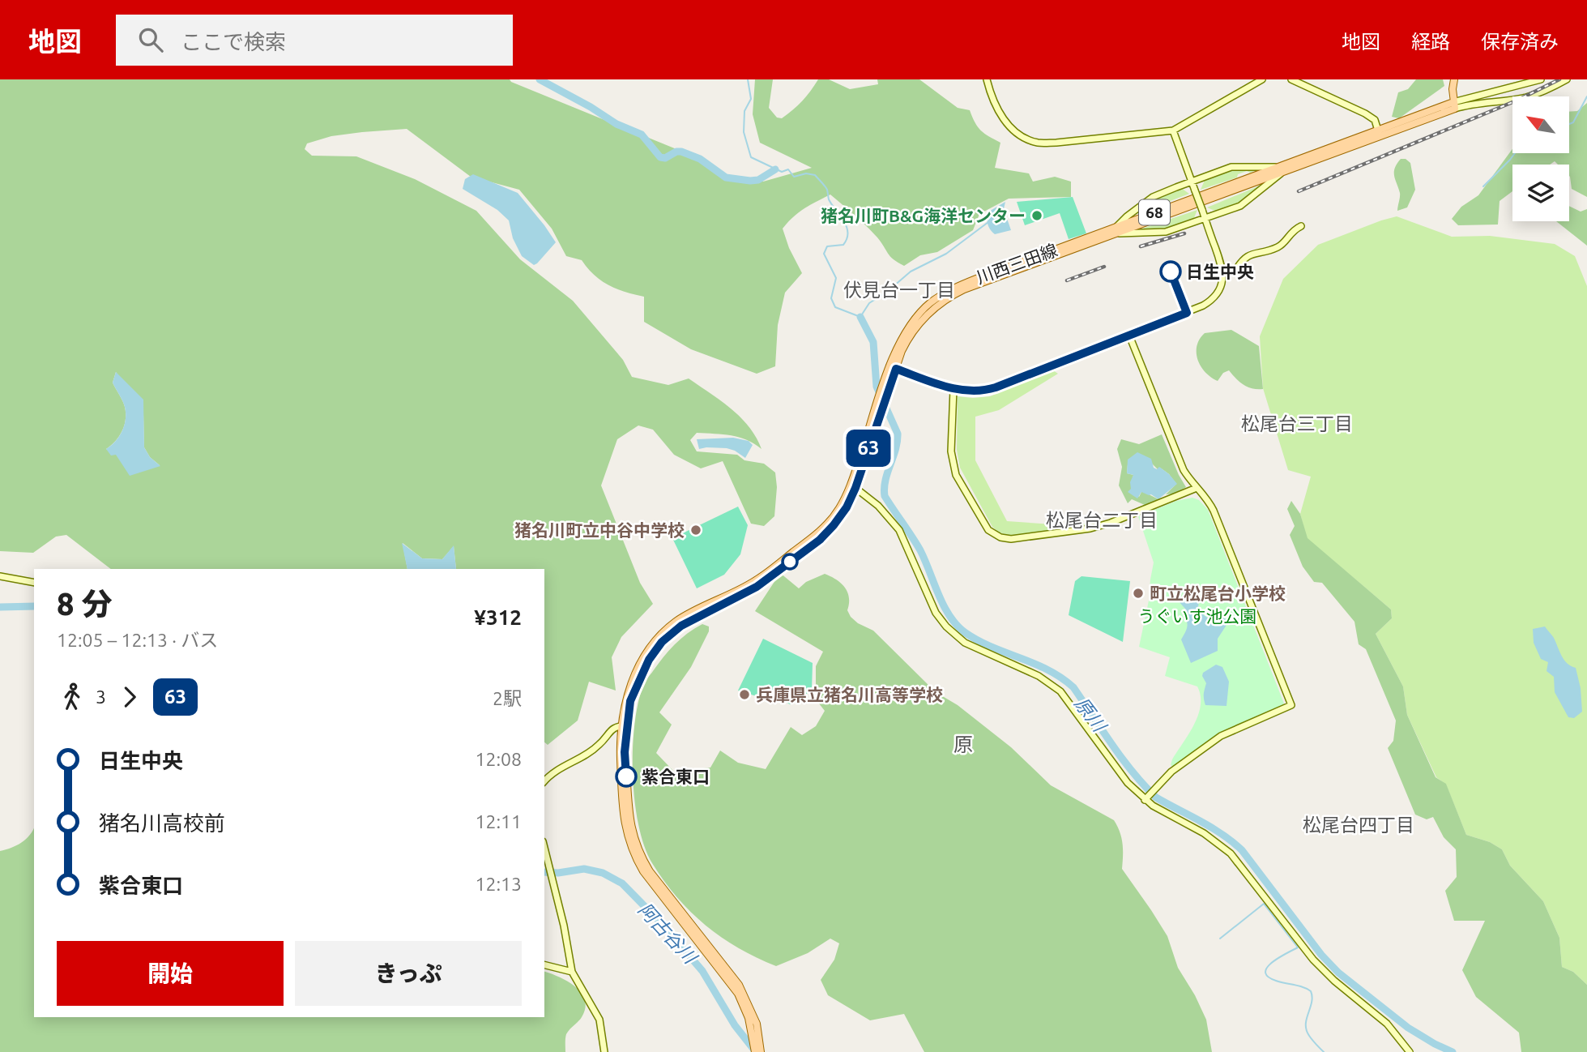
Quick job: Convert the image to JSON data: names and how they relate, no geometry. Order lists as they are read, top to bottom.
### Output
{
  "streets": {
    "main road": ["68", "川西三田線"]
  },
  "districts": [
    "伏見台一丁目",
    "松尾台三丁目",
    "松尾台二丁目",
    "原",
    "松尾台四丁目"
  ],
  "water": ["原川", "阿古谷川"],
  "parks": ["うぐいす池公園"],
  "places": [
    "猪名川町B&G海洋センター",
    "日生中央",
    "猪名川町立中谷中学校",
    "町立松尾台小学校",
    "兵庫県立猪名川高等学校",
    "紫合東口"
  ],
  "lines": ["bus line 63"],
  "north": "top left",
  "page": {
    "header": "地図",
    "search": "ここで検索",
    "nav": ["地図", "経路", "保存済み"],
    "on_map": "63",
    "heading": ["8 分", "12:05 – 12:13 · バス", "¥312"],
    "legs": ["3", "63", "2駅"],
    "list": [
      {
        "name": "日生中央",
        "value": "12:08"
      },
      {
        "name": "猪名川高校前",
        "value": "12:11"
      },
      {
        "name": "紫合東口",
        "value": "12:13"
      }
    ],
    "buttons": ["開始", "きっぷ"]
  }
}
